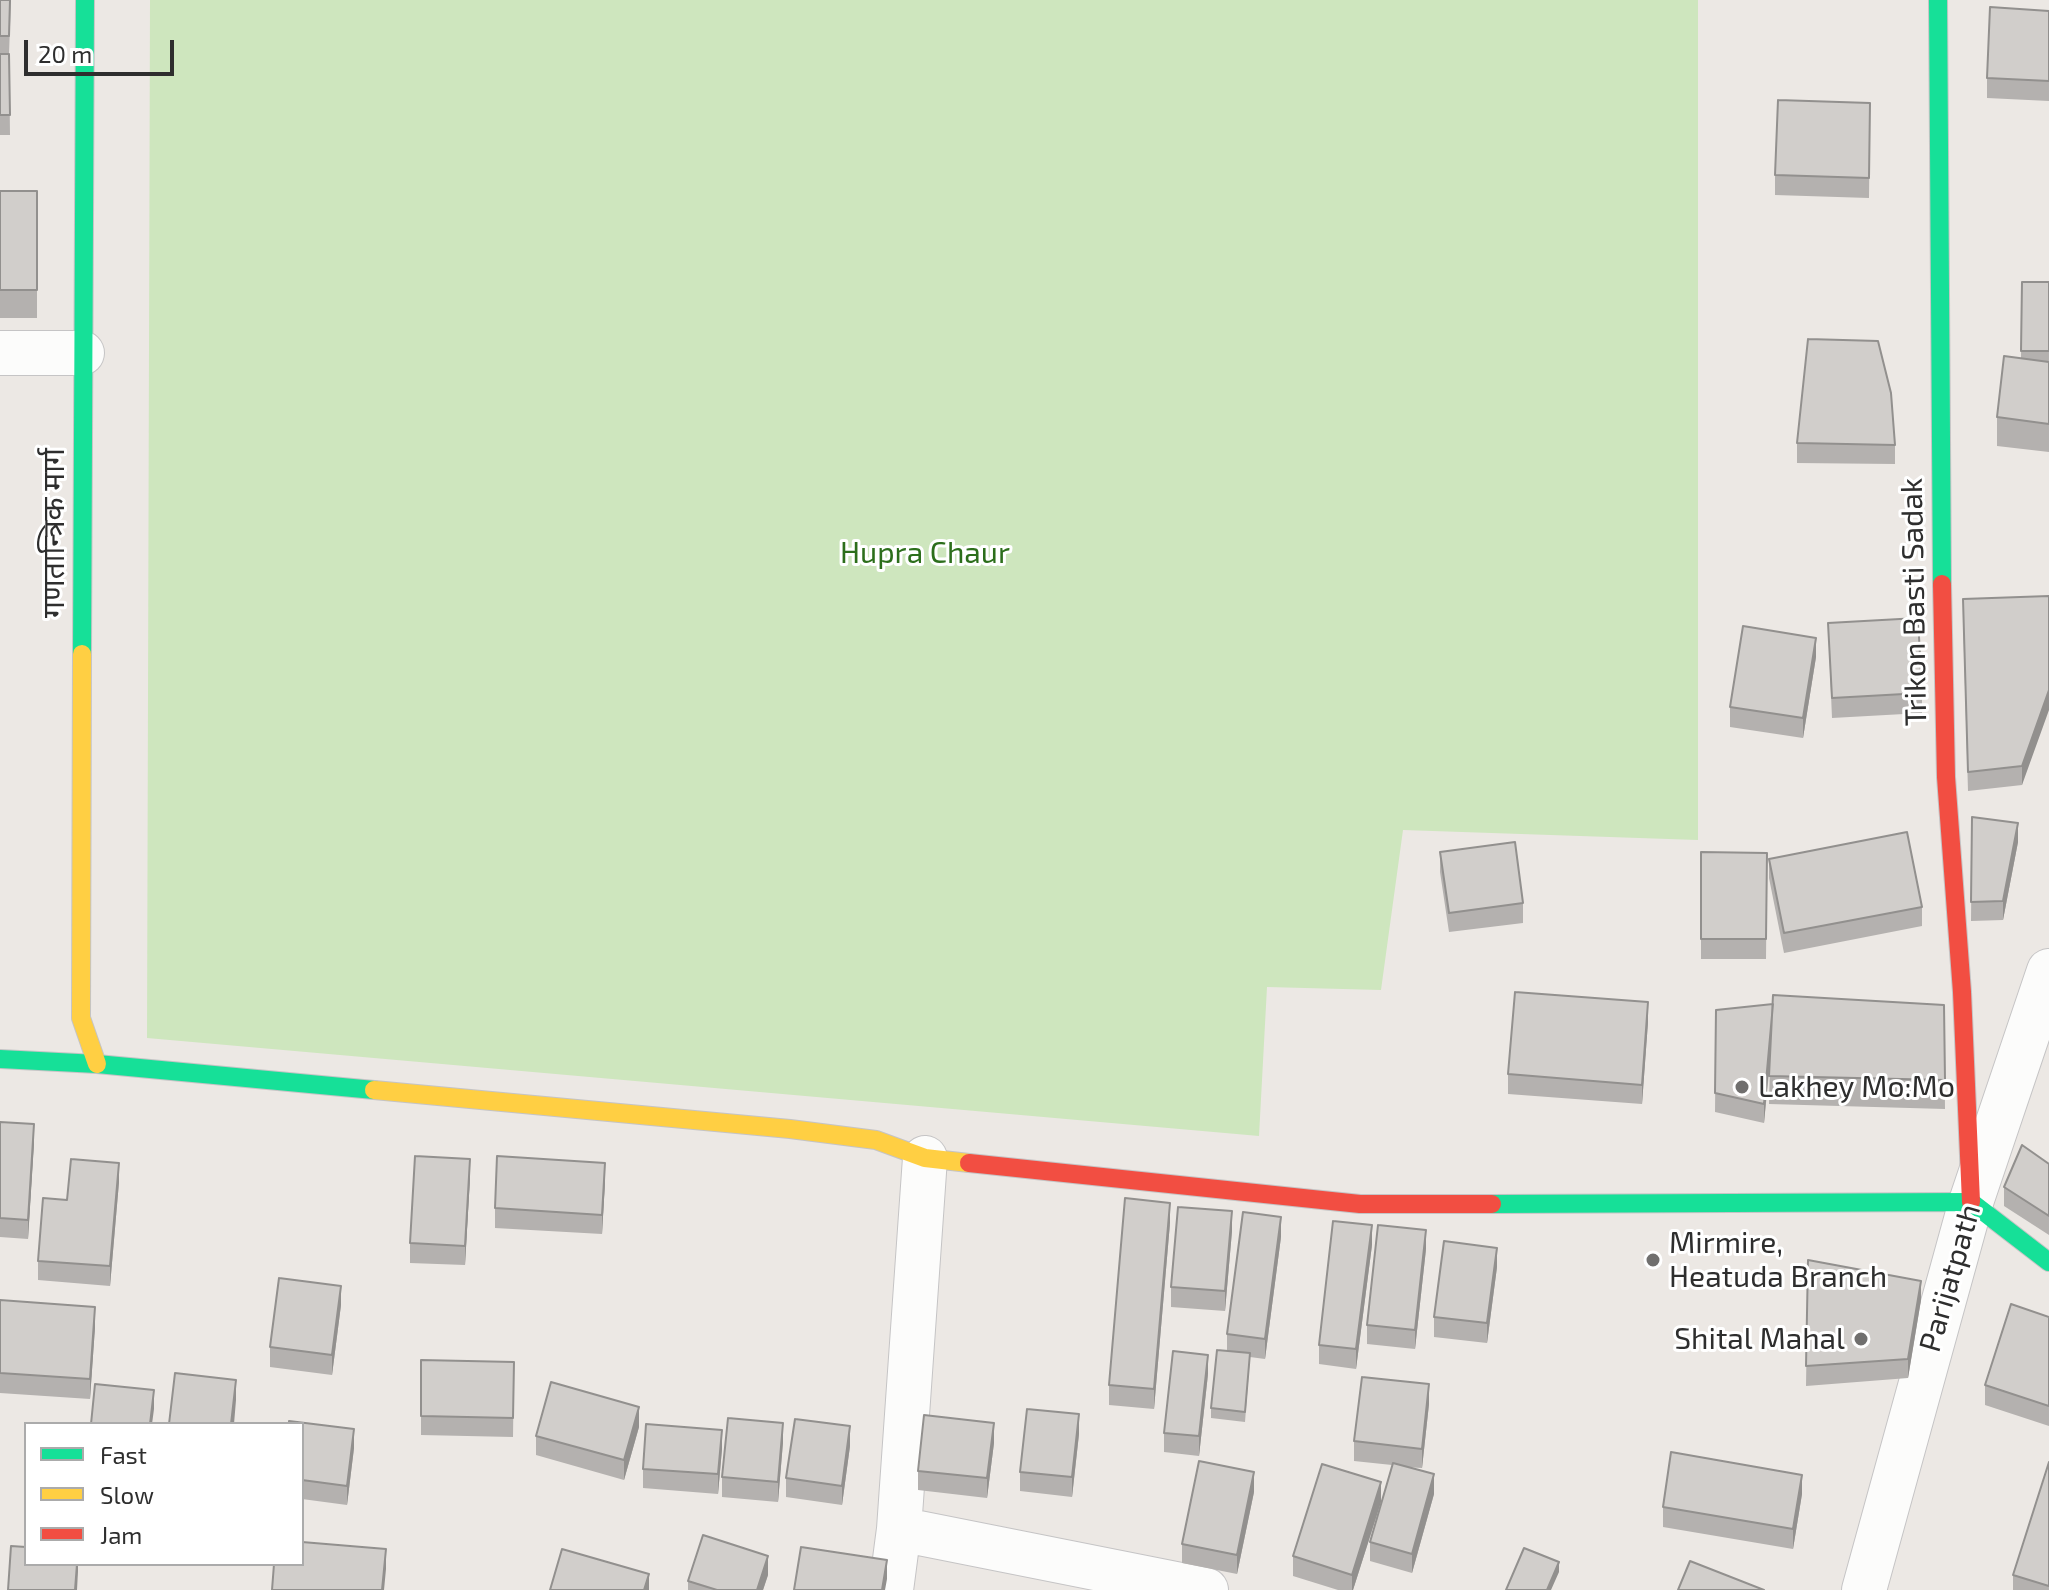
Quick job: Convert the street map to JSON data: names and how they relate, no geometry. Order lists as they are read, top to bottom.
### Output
{
  "streets": {
    "street": ["गणतान्त्रिक मार्ग", "Trikon Basti Sadak", "Parijatpath"]
  },
  "crossings": [
    ["Trikon Basti Sadak", "Parijatpath"]
  ],
  "parks": ["Hupra Chaur"],
  "places": ["Lakhey Mo:Mo", "Mirmire, Heatuda Branch", "Shital Mahal"],
  "legend": ["Fast", "Slow", "Jam"],
  "scale_bar": "20 m"
}
